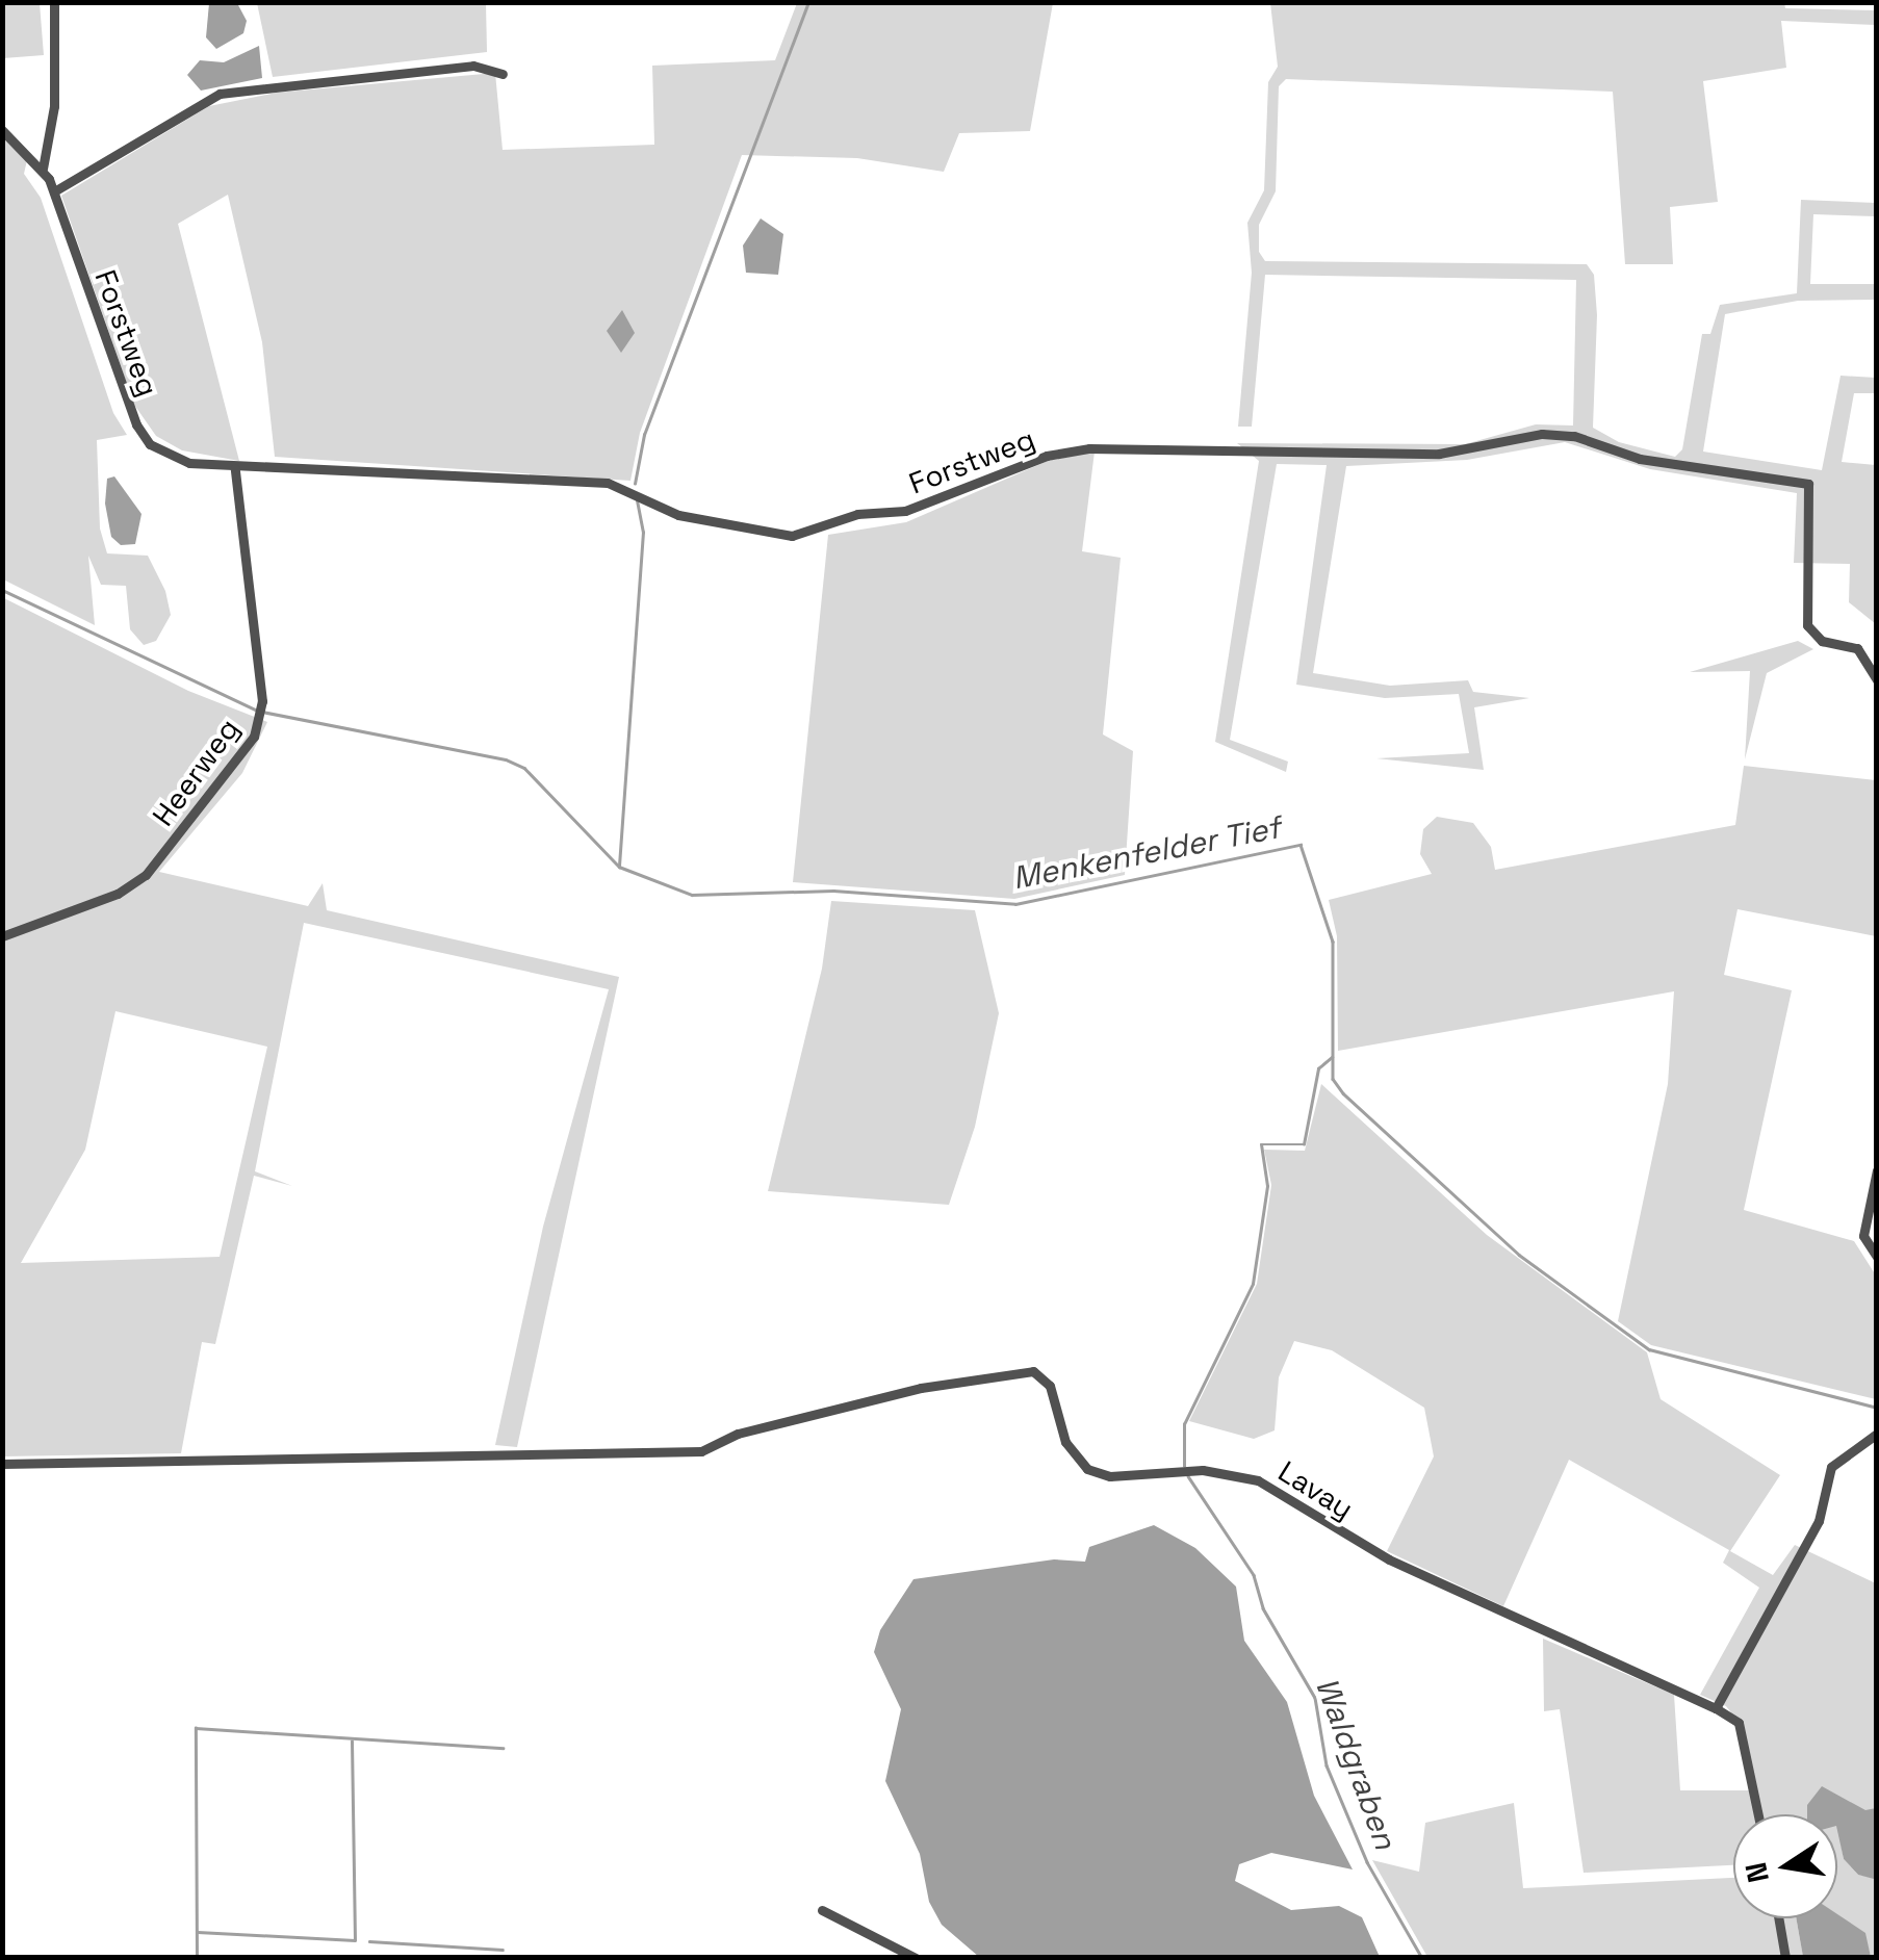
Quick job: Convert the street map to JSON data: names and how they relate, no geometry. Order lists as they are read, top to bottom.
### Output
{
  "streets": {
    "street": ["Forstweg", "Heerweg", "Lavay"]
  },
  "crossings": [
    ["Forstweg", "Heerweg"]
  ],
  "water": ["Menkenfelder Tief", "Waldgraben"],
  "north": "left"
}
